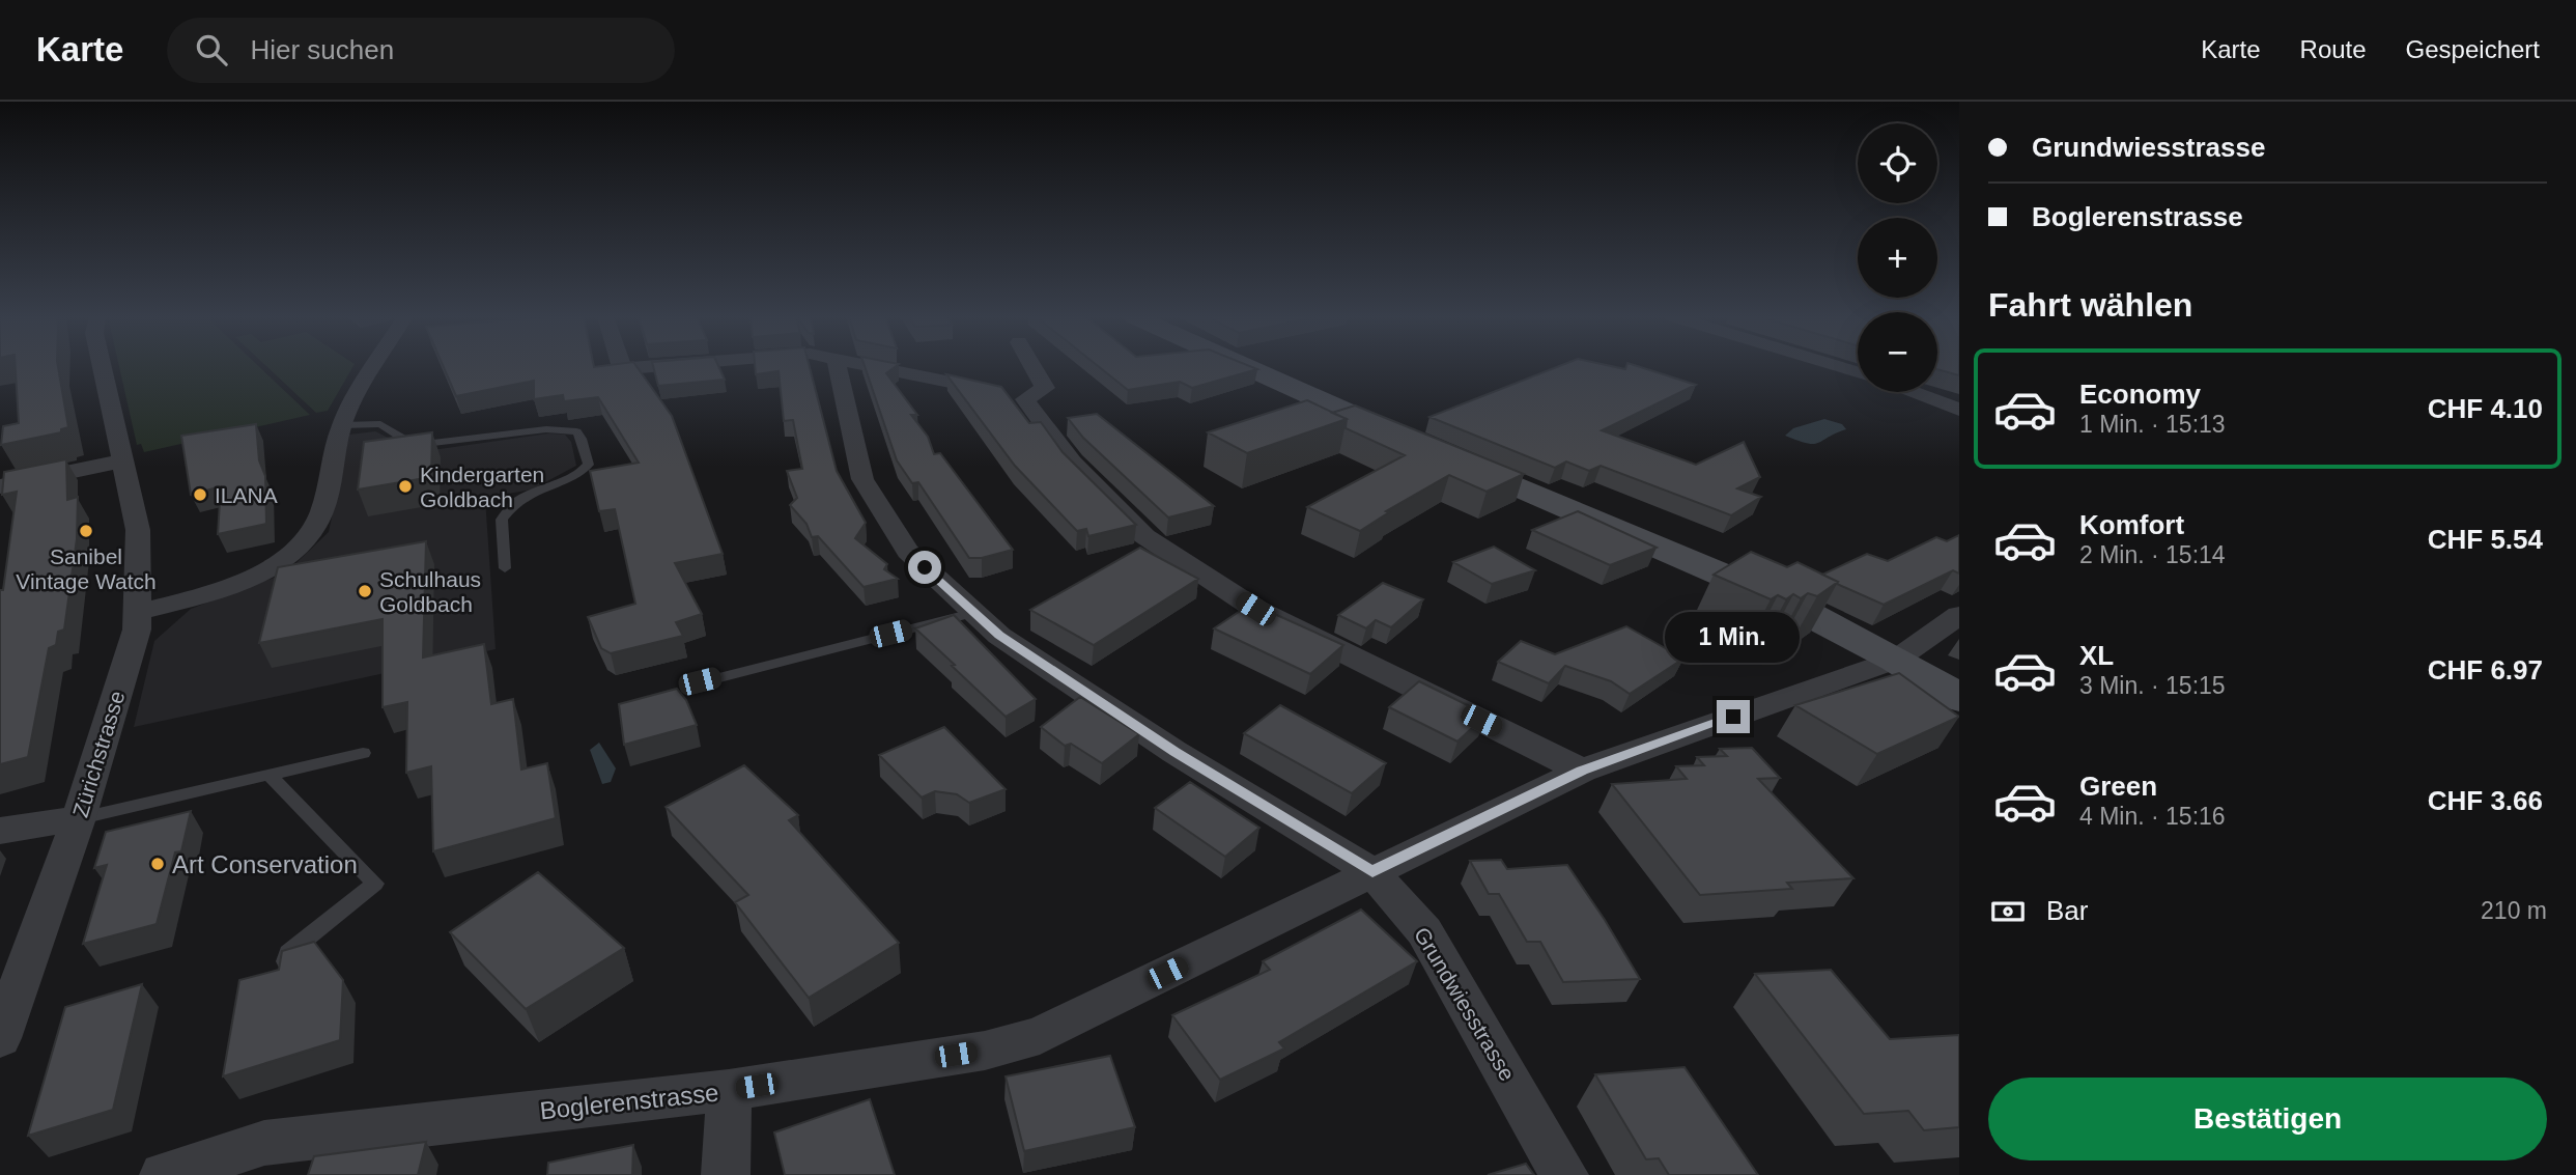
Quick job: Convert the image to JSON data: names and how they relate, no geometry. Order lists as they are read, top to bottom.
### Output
{
  "streets": {
    "street": ["Zürichstrasse", "Grundwiesstrasse", "Boglerenstrasse"]
  },
  "crossings": [
    ["Grundwiesstrasse", "Boglerenstrasse"]
  ],
  "places": [
    "Kindergarten Goldbach",
    "ILANA",
    "Sanibel Vintage Watch",
    "Schulhaus Goldbach",
    "Art Conservation"
  ],
  "page": {
    "header": "Karte",
    "search": "Hier suchen",
    "nav": ["Karte", "Route", "Gespeichert"],
    "banner": ["Grundwiesstrasse", "Boglerenstrasse"],
    "map_buttons": ["+", "−"],
    "heading": "Fahrt wählen",
    "list": [
      {
        "name": "Economy",
        "note": "1 Min. · 15:13",
        "value": "CHF 4.10"
      },
      {
        "name": "Komfort",
        "note": "2 Min. · 15:14",
        "value": "CHF 5.54"
      },
      {
        "name": "XL",
        "note": "3 Min. · 15:15",
        "value": "CHF 6.97"
      },
      {
        "name": "Green",
        "note": "4 Min. · 15:16",
        "value": "CHF 3.66"
      }
    ],
    "bubble": "1 Min.",
    "pay": ["Bar", "210 m"],
    "buttons": "Bestätigen"
  }
}
